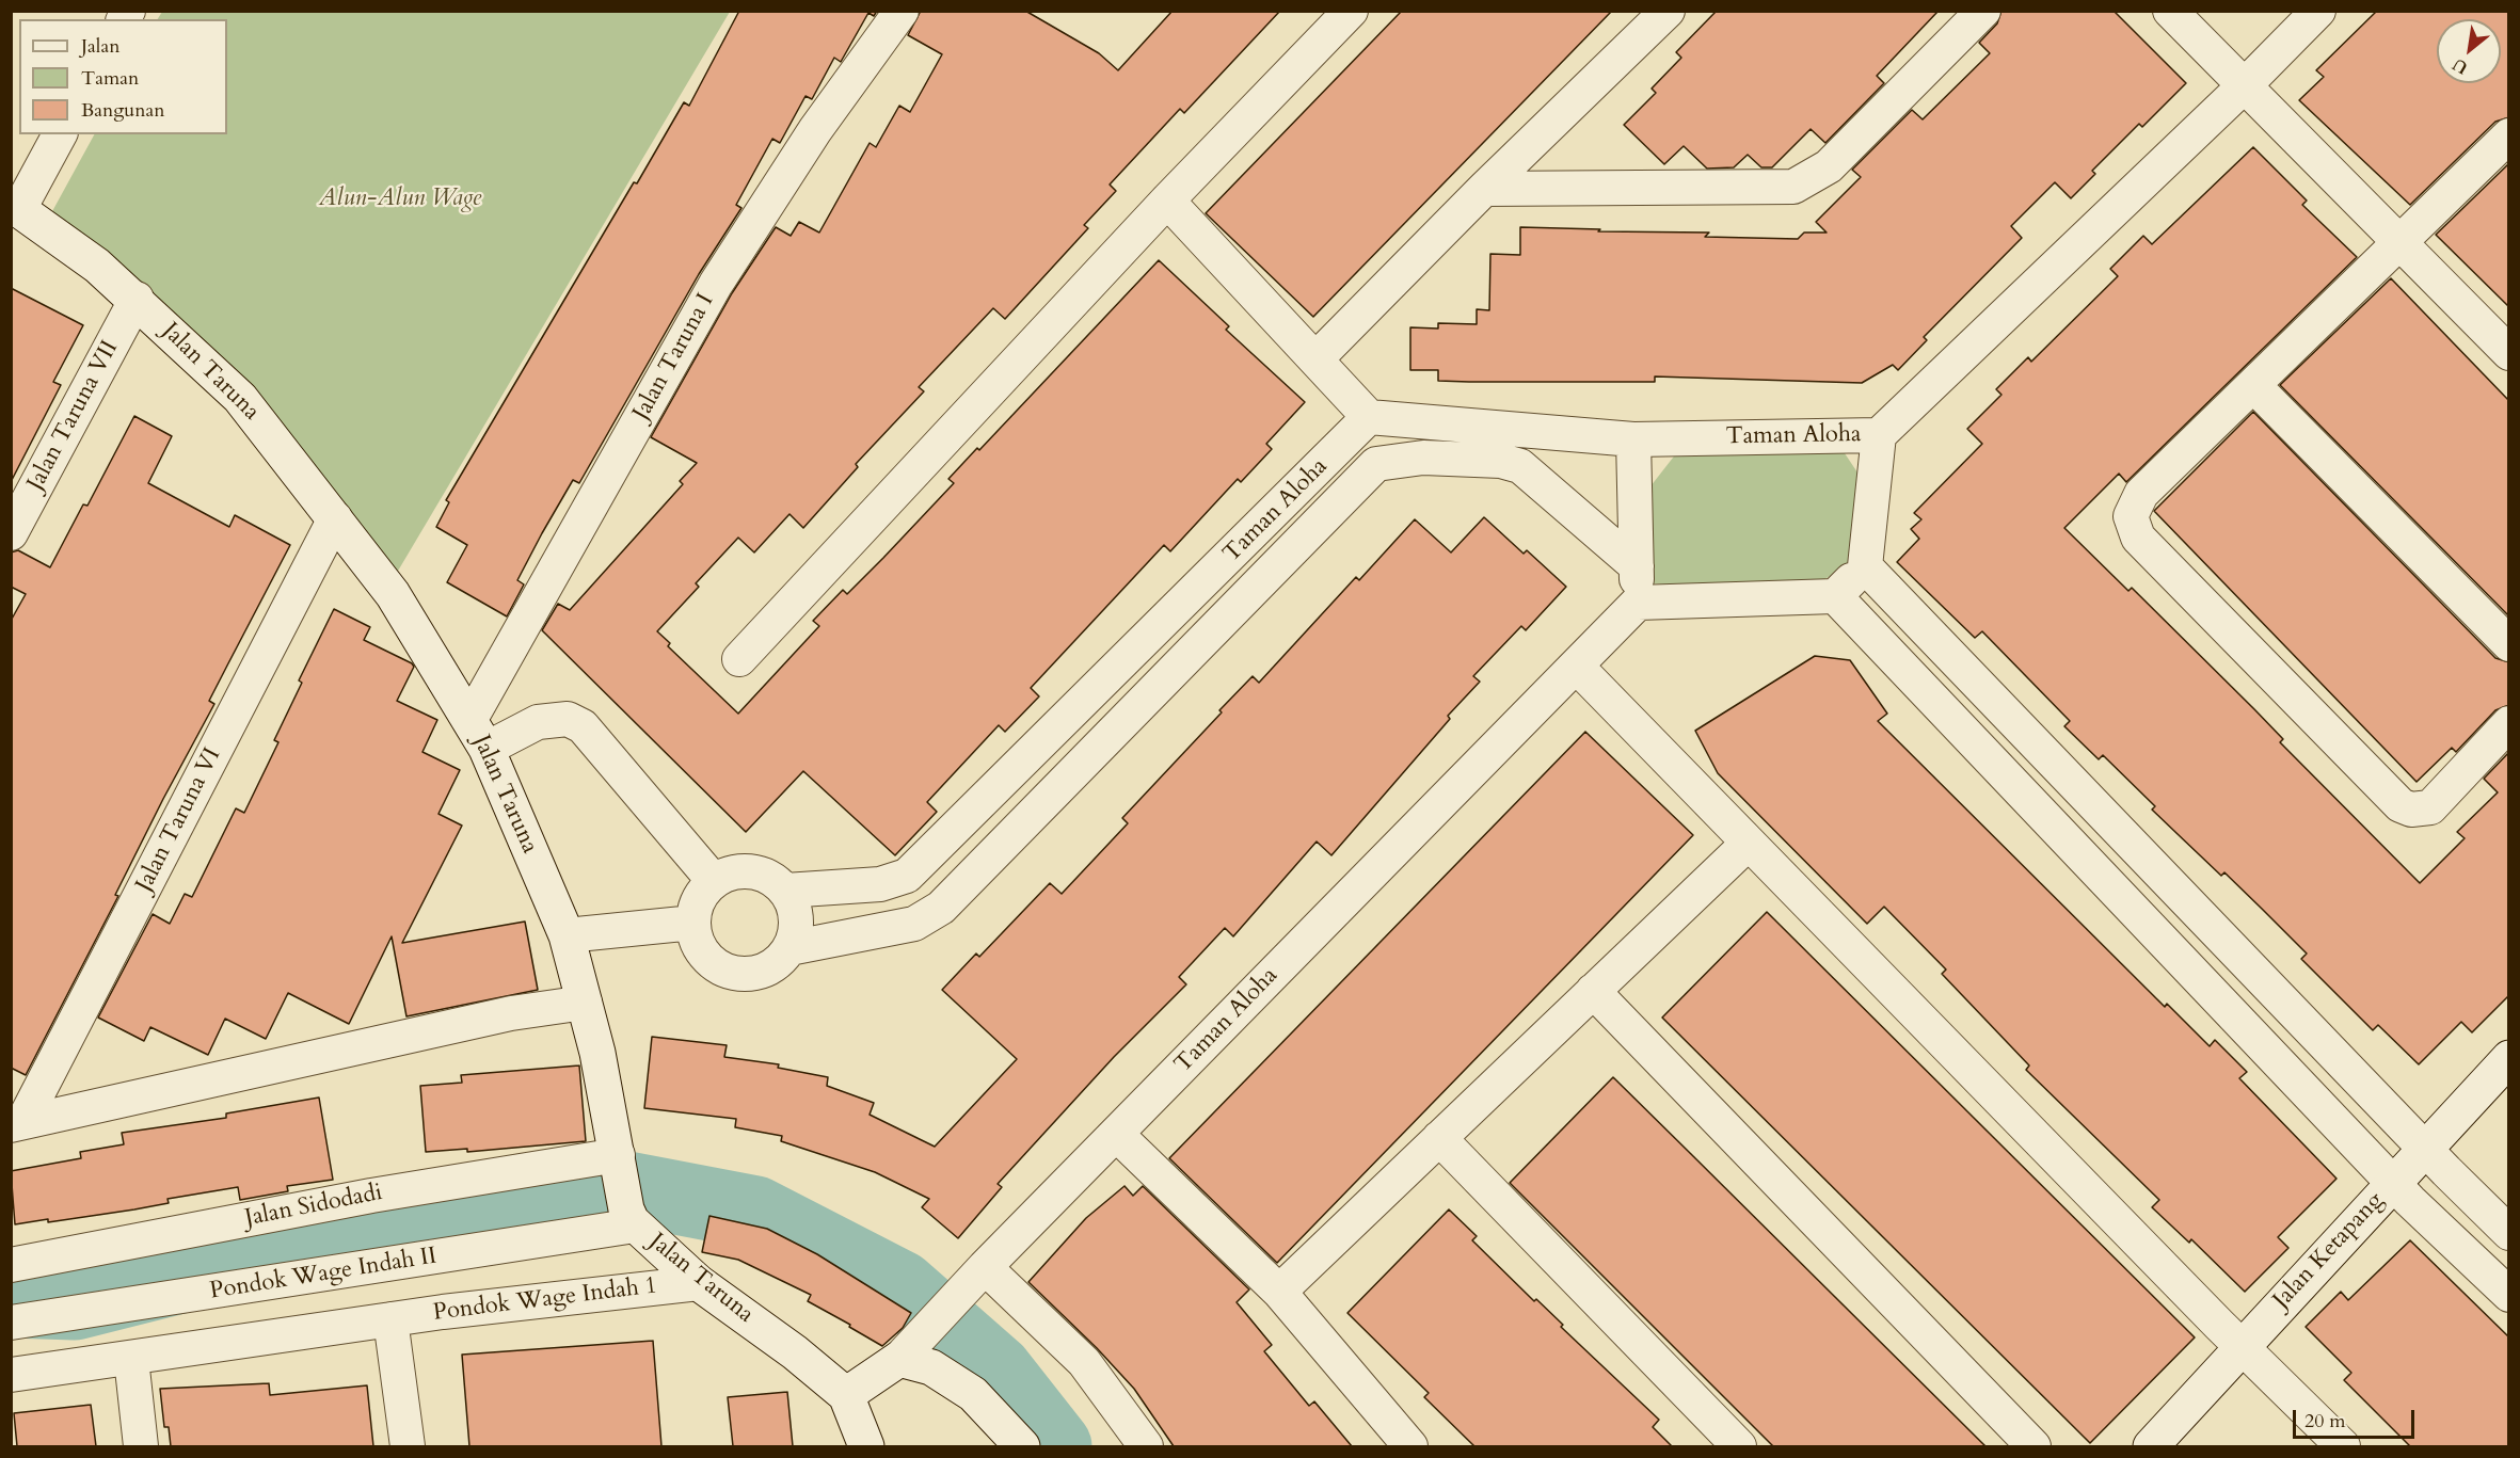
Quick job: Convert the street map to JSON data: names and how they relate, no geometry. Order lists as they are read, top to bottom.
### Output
{
  "streets": {
    "street": [
      "Jalan Taruna I",
      "Jalan Taruna",
      "Jalan Taruna VII",
      "Taman Aloha",
      "Jalan Taruna VI",
      "Jalan Sidodadi",
      "Jalan Ketapang",
      "Pondok Wage Indah II",
      "Pondok Wage Indah 1"
    ]
  },
  "crossings": [
    ["Jalan Taruna I", "Jalan Taruna"],
    ["Jalan Taruna", "Jalan Taruna VII"],
    ["Jalan Taruna", "Jalan Taruna VI"],
    ["Jalan Taruna", "Jalan Sidodadi"],
    ["Jalan Taruna", "Pondok Wage Indah II"],
    ["Jalan Taruna", "Pondok Wage Indah 1"]
  ],
  "parks": ["Alun-Alun Wage"],
  "legend": ["Jalan", "Taman", "Bangunan"],
  "scale_bar": "20 m",
  "north": "bottom left"
}
